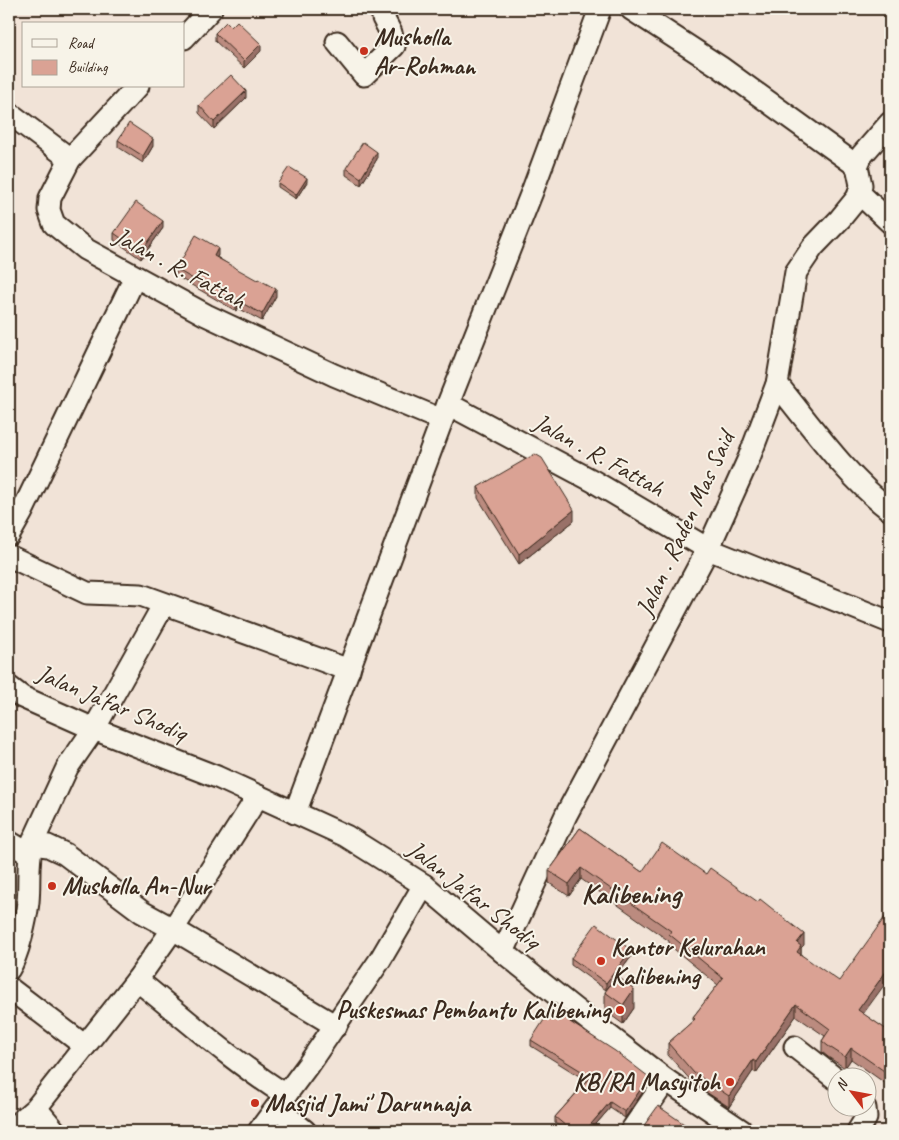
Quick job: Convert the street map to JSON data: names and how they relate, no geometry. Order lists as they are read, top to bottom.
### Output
{
  "streets": {
    "street": ["Jalan . R. Fattah", "Jalan . Raden Mas Said", "Jalan Ja'far Shodiq"]
  },
  "crossings": [
    ["Jalan . R. Fattah", "Jalan . Raden Mas Said"],
    ["Jalan . Raden Mas Said", "Jalan Ja'far Shodiq"]
  ],
  "districts": ["Kalibening"],
  "places": [
    "Musholla Ar-Rohman",
    "Musholla An-Nur",
    "Kantor Kelurahan Kalibening",
    "Puskesmas Pembantu Kalibening",
    "KB/RA Masyitoh",
    "Masjid Jami' Darunnaja"
  ],
  "legend": ["Road", "Building"],
  "north": "top left"
}
